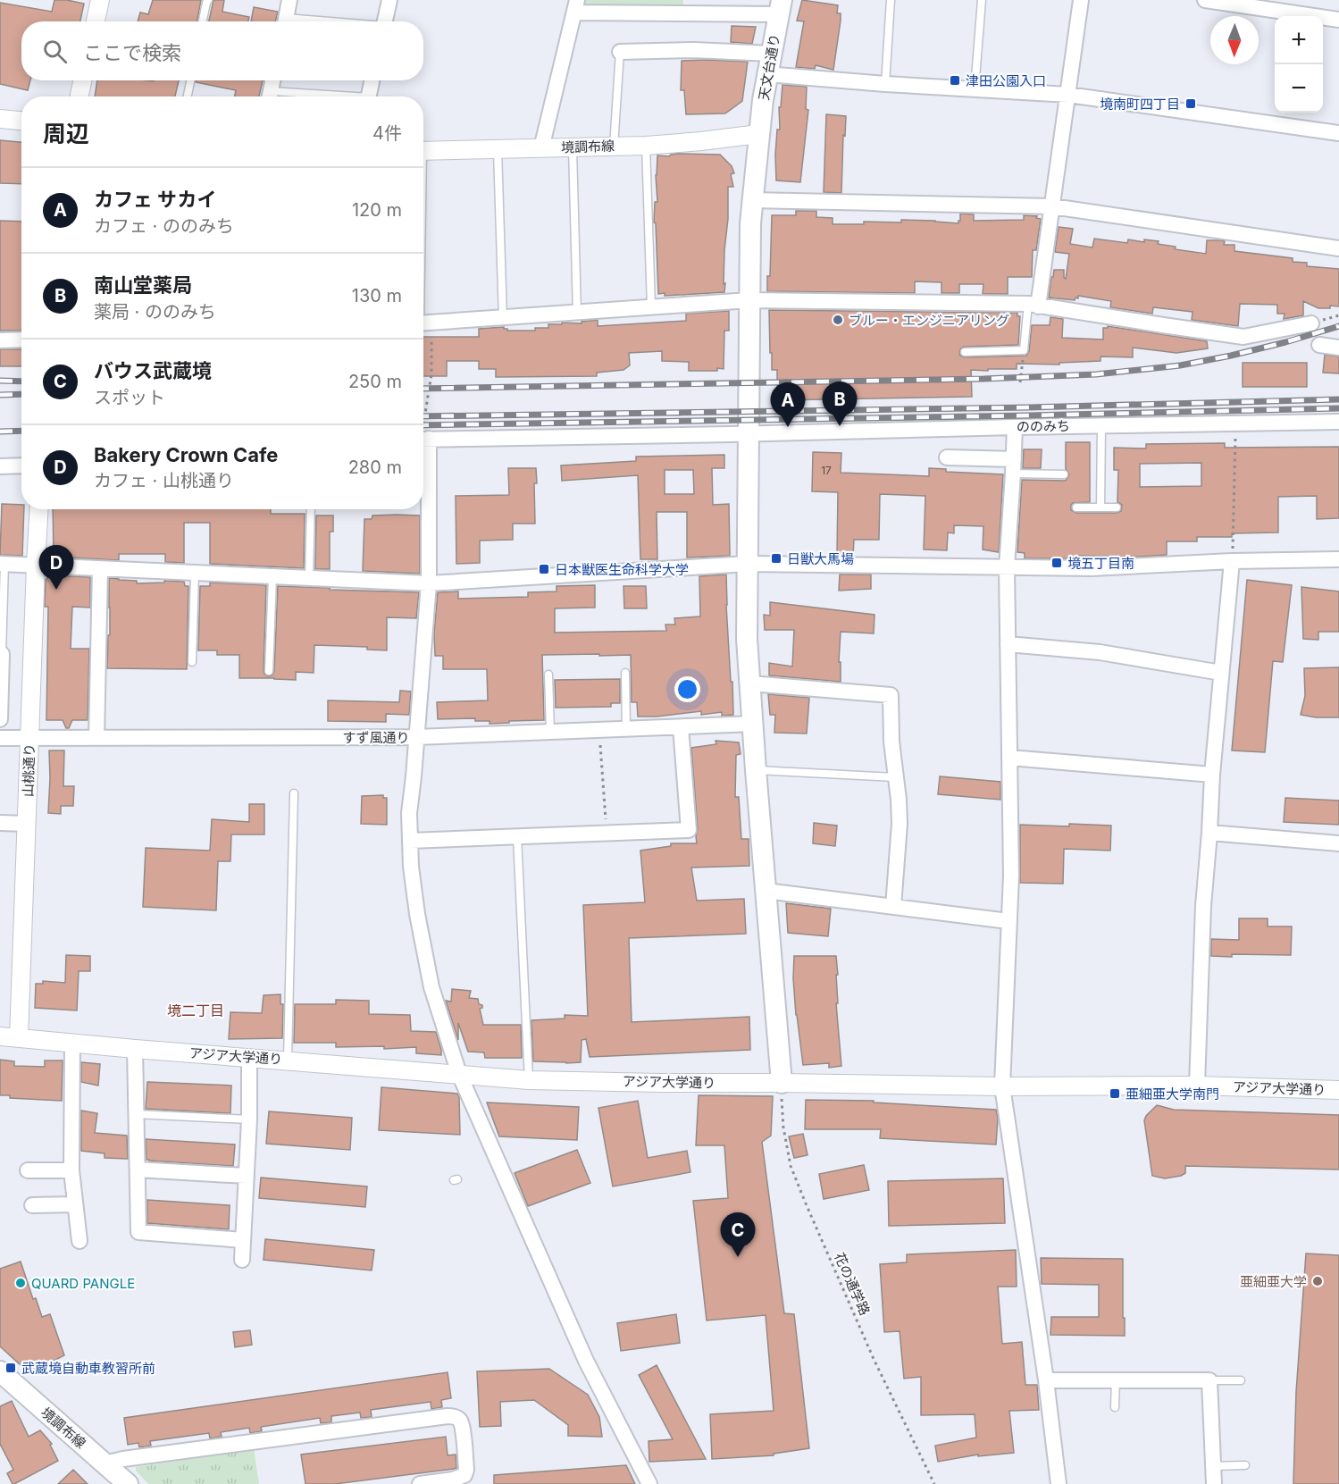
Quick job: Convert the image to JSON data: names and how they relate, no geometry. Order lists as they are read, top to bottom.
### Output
{
  "streets": {
    "main road": ["天文台通り", "境調布線"],
    "street": [
      "ののみち",
      "すず風通り",
      "山桃通り",
      "アジア大学通り"
    ],
    "path": ["花の通学路"]
  },
  "crossings": [
    ["天文台通り", "境調布線"],
    ["天文台通り", "ののみち"],
    ["天文台通り", "すず風通り"],
    ["天文台通り", "アジア大学通り"],
    ["天文台通り", "花の通学路"],
    ["すず風通り", "山桃通り"],
    ["山桃通り", "アジア大学通り"],
    ["アジア大学通り", "花の通学路"]
  ],
  "districts": ["境二丁目"],
  "places": {
    "transit": [
      "津田公園入口",
      "境南町四丁目",
      "日獣大馬場",
      "境五丁目南",
      "日本獣医生命科学大学",
      "亜細亜大学南門",
      "武蔵境自動車教習所前"
    ],
    "other": ["ブルー・エンジニアリング", "亜細亜大学", "QUARD PANGLE"]
  },
  "house_numbers": ["17"],
  "north": "bottom",
  "page": {
    "map_buttons": ["+", "−"],
    "search": "ここで検索",
    "heading": ["周辺", "4件"],
    "list": [
      {
        "mark": "A",
        "name": "カフェ サカイ",
        "note": "カフェ · ののみち",
        "value": "120 m"
      },
      {
        "mark": "B",
        "name": "南山堂薬局",
        "note": "薬局 · ののみち",
        "value": "130 m"
      },
      {
        "mark": "C",
        "name": "バウス武蔵境",
        "note": "スポット",
        "value": "250 m"
      },
      {
        "mark": "D",
        "name": "Bakery Crown Cafe",
        "note": "カフェ · 山桃通り",
        "value": "280 m"
      }
    ],
    "pins": [
      "B",
      "A",
      "D",
      "C"
    ]
  }
}
